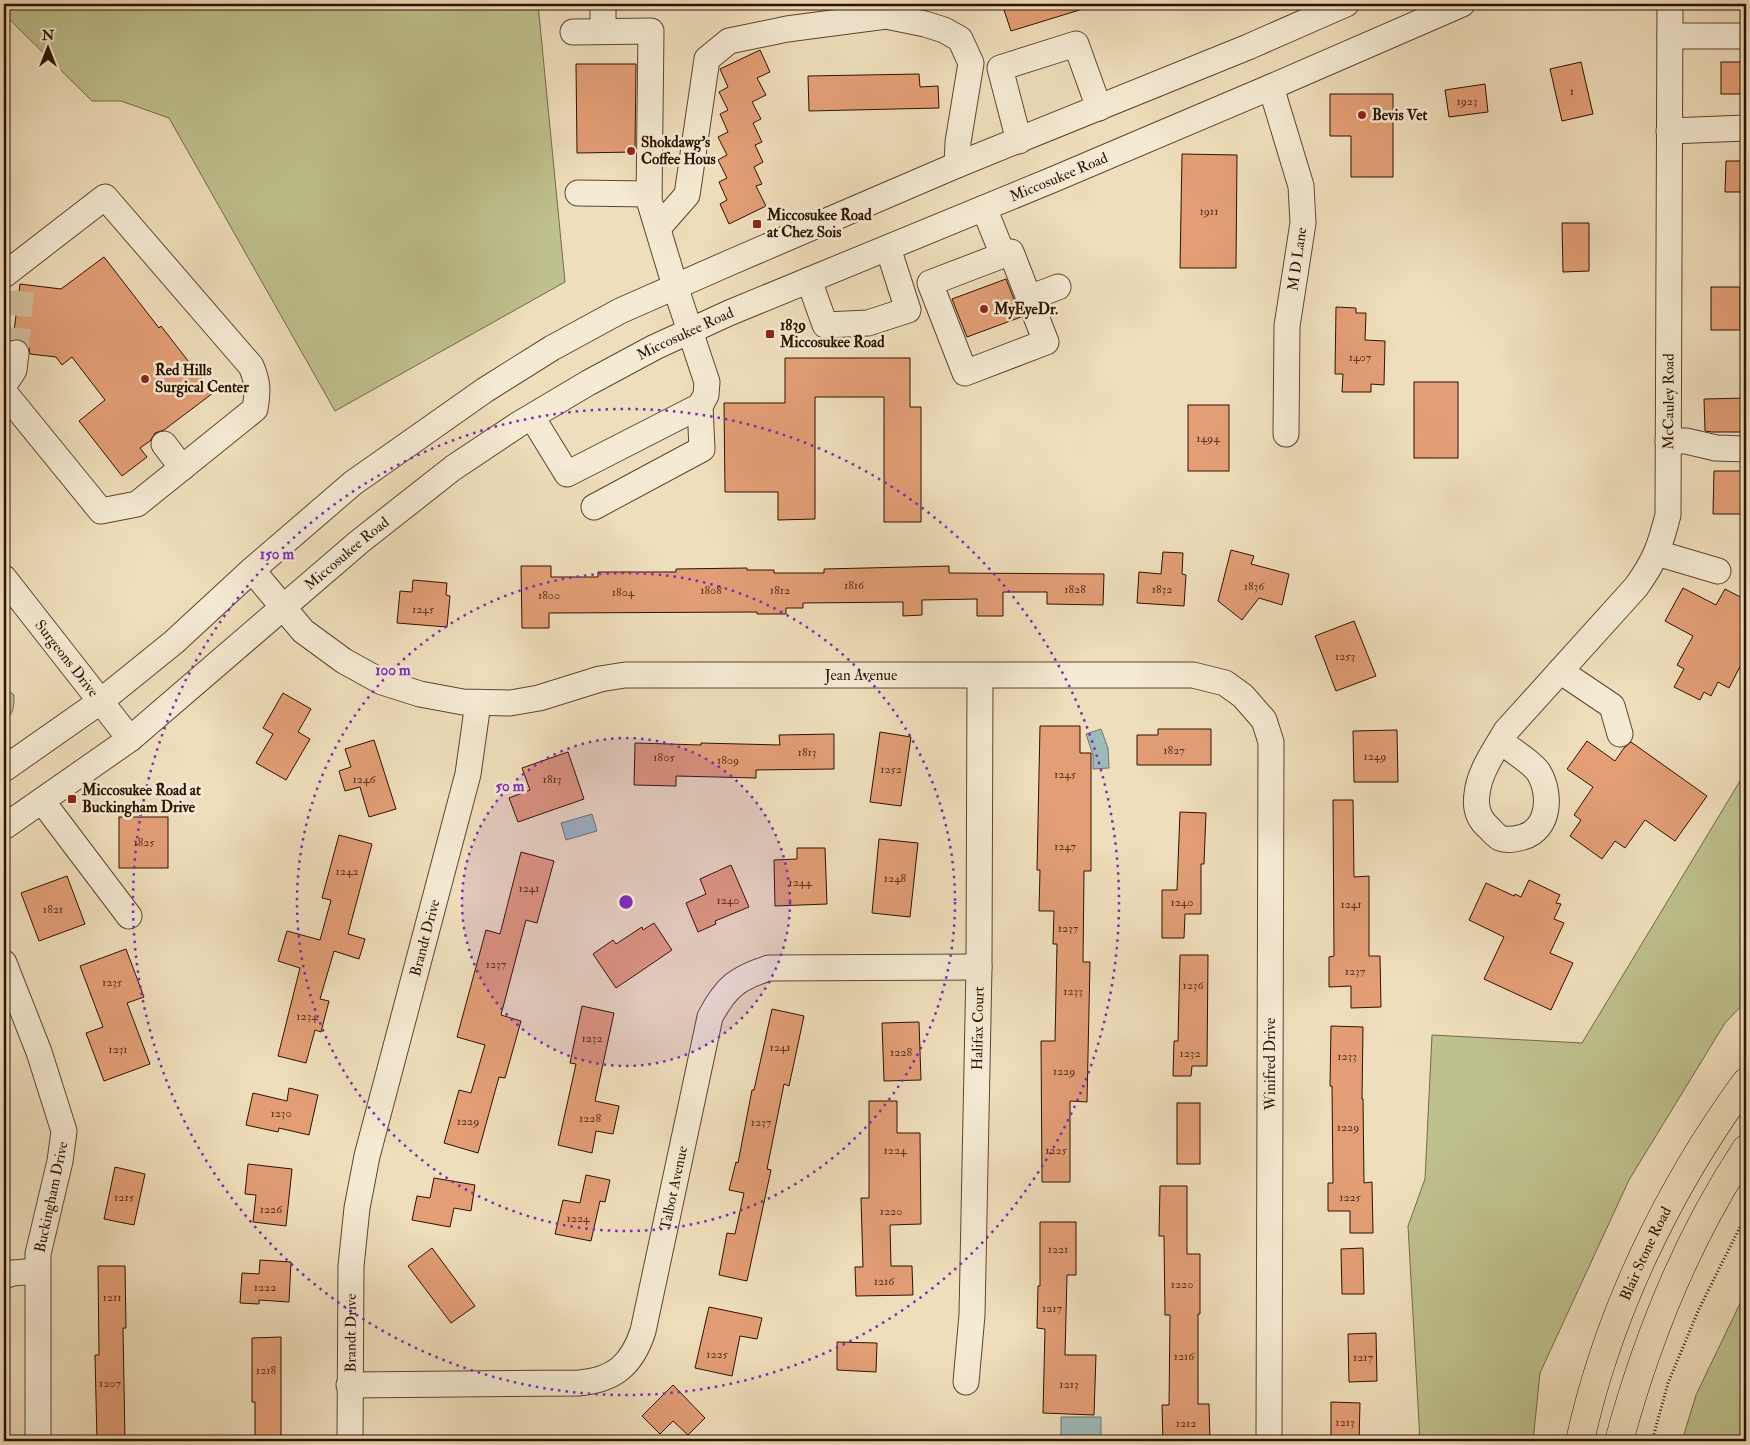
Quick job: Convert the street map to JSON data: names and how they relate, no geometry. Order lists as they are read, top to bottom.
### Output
{
  "streets": {
    "main road": ["Blair Stone Road"],
    "street": [
      "Miccosukee Road",
      "M D Lane",
      "McCauley Road",
      "Surgeons Drive",
      "Jean Avenue",
      "Brandt Drive",
      "Halifax Court",
      "Winifred Drive",
      "Talbot Avenue",
      "Buckingham Drive"
    ]
  },
  "crossings": [
    ["Miccosukee Road", "M D Lane"],
    ["Miccosukee Road", "Surgeons Drive"],
    ["Jean Avenue", "Brandt Drive"],
    ["Jean Avenue", "Halifax Court"],
    ["Jean Avenue", "Winifred Drive"],
    ["Brandt Drive", "Talbot Avenue"],
    ["Halifax Court", "Talbot Avenue"]
  ],
  "places": {
    "other": [
      "Bevis Vet",
      "Shokdawg's Coffee Hous",
      "MyEyeDr.",
      "Red Hills Surgical Center"
    ],
    "transit": ["Miccosukee Road at Chez Sois", "1839 Miccosukee Road", "Miccosukee Road at Buckingham Drive"]
  },
  "house_numbers": [
    "1",
    "1923",
    "1911",
    "1407",
    "1494",
    "1816",
    "1836",
    "1828",
    "1832",
    "1808",
    "1812",
    "1804",
    "1800",
    "1245",
    "1253",
    "1827",
    "1813",
    "1249",
    "1805",
    "1809",
    "1252",
    "1245",
    "1246",
    "1813",
    "1825",
    "1247",
    "1242",
    "1248",
    "1244",
    "1241",
    "1240",
    "1240",
    "1241",
    "1821",
    "1237",
    "1237",
    "1237",
    "1235",
    "1236",
    "1233",
    "1234",
    "1232",
    "1241",
    "1231",
    "1228",
    "1232",
    "1233",
    "1229",
    "1230",
    "1228",
    "1229",
    "1237",
    "1229",
    "1224",
    "1225",
    "1215",
    "1225",
    "1226",
    "1220",
    "1224",
    "1221",
    "1216",
    "1220",
    "1222",
    "1211",
    "1217",
    "1225",
    "1216",
    "1217",
    "1218",
    "1207",
    "1213",
    "1213",
    "1212"
  ],
  "north": "top",
  "rings": ["150 m", "100 m", "50 m"]
}
